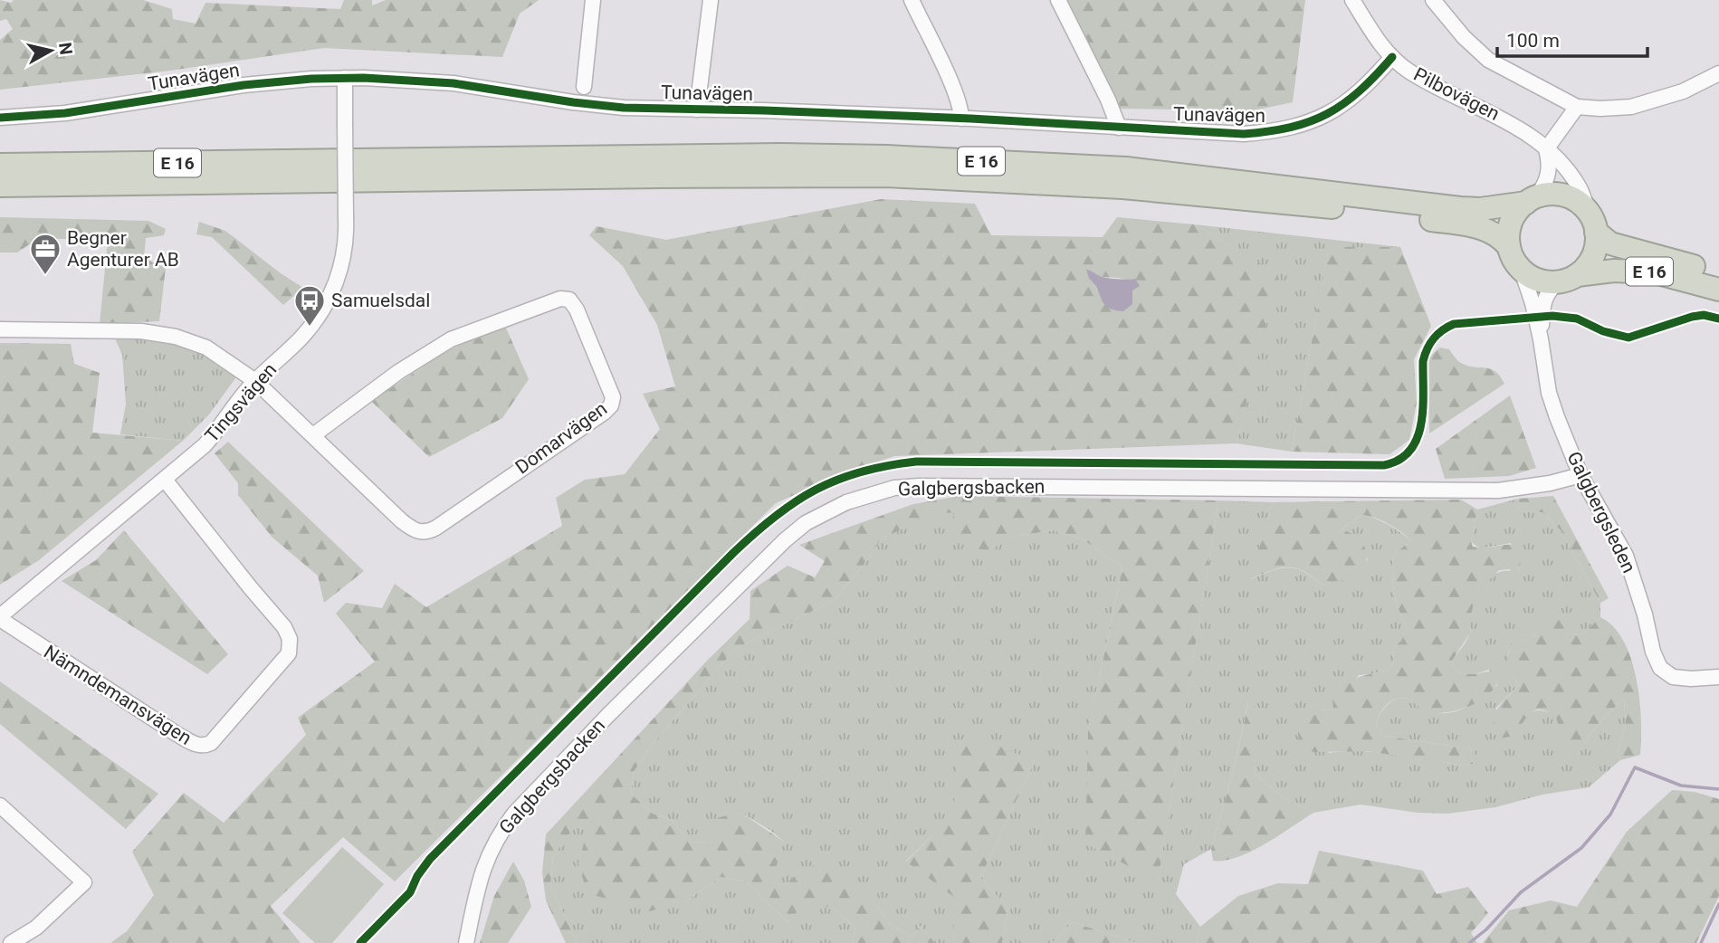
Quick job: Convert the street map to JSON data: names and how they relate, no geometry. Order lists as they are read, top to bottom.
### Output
{
  "streets": {
    "highway": ["E 16"],
    "street": [
      "Tunavägen",
      "Pilbovägen",
      "Tingsvägen",
      "Domarvägen",
      "Galgbergsbacken",
      "Galgbergsleden",
      "Nämndemansvägen"
    ]
  },
  "crossings": [
    ["Tunavägen", "Pilbovägen"],
    ["Tunavägen", "Tingsvägen"],
    ["Pilbovägen", "E 16"],
    ["Pilbovägen", "Galgbergsleden"],
    ["E 16", "Galgbergsleden"],
    ["Tingsvägen", "Domarvägen"],
    ["Tingsvägen", "Nämndemansvägen"],
    ["Galgbergsbacken", "Galgbergsleden"]
  ],
  "places": {
    "office": ["Begner Agenturer AB"],
    "bus stop": ["Samuelsdal"]
  },
  "scale_bar": "100 m",
  "north": "right"
}
